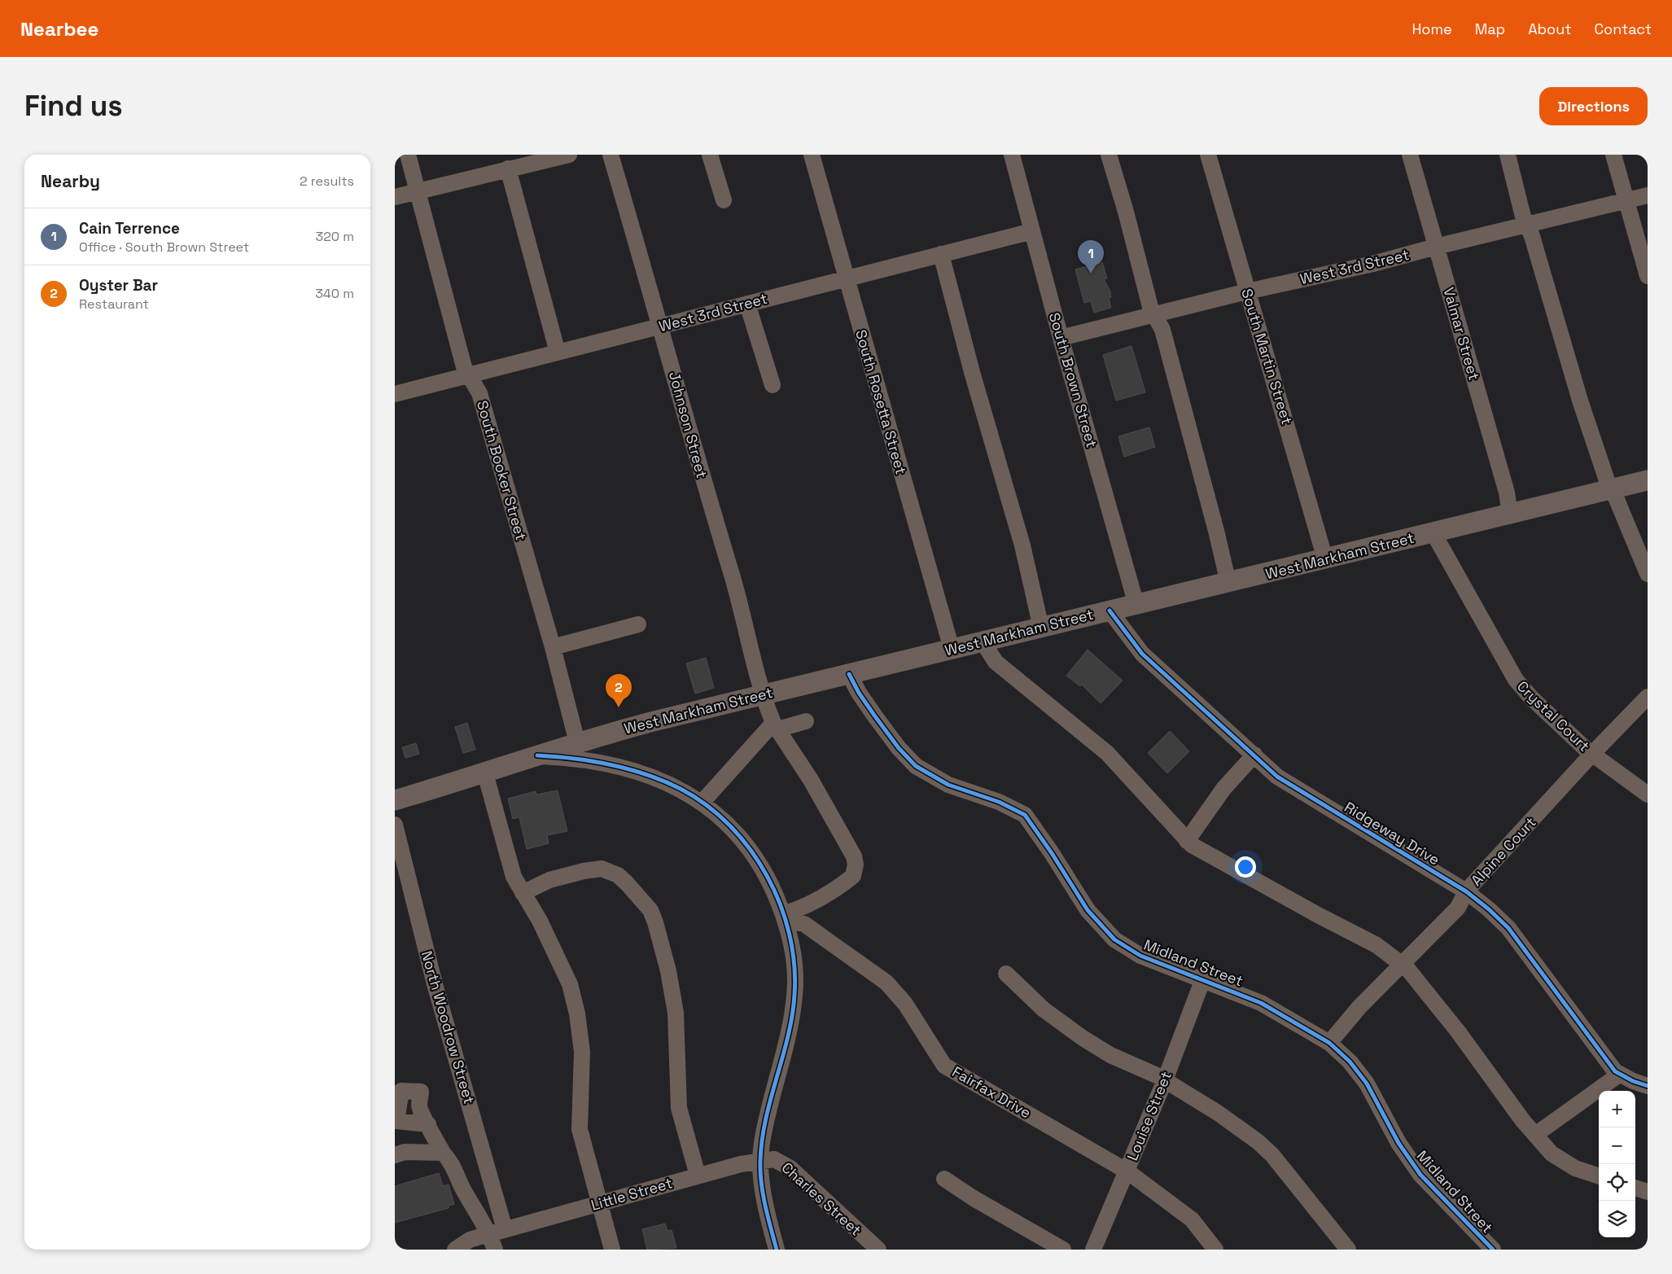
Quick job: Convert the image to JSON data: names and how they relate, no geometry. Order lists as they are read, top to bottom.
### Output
{
  "streets": {
    "main road": ["West Markham Street"],
    "street": [
      "West 3rd Street",
      "Valmar Street",
      "South Martin Street",
      "South Brown Street",
      "South Rosetta Street",
      "Johnson Street",
      "South Booker Street",
      "Crystal Court",
      "Ridgeway Drive",
      "Alpine Court",
      "Midland Street",
      "North Woodrow Street",
      "Fairfax Drive",
      "Louise Street",
      "Little Street",
      "Charles Street"
    ]
  },
  "crossings": [
    ["West 3rd Street", "Valmar Street"],
    ["West 3rd Street", "South Martin Street"],
    ["West 3rd Street", "South Brown Street"],
    ["West 3rd Street", "South Rosetta Street"],
    ["West 3rd Street", "Johnson Street"],
    ["West 3rd Street", "South Booker Street"],
    ["Valmar Street", "West Markham Street"],
    ["South Martin Street", "West Markham Street"],
    ["South Brown Street", "West Markham Street"],
    ["South Rosetta Street", "West Markham Street"],
    ["Johnson Street", "West Markham Street"],
    ["Johnson Street", "Fairfax Drive"],
    ["South Booker Street", "West Markham Street"],
    ["West Markham Street", "Crystal Court"],
    ["West Markham Street", "Ridgeway Drive"],
    ["West Markham Street", "Midland Street"],
    ["Crystal Court", "Alpine Court"],
    ["Ridgeway Drive", "Alpine Court"],
    ["Alpine Court", "Midland Street"],
    ["Midland Street", "Louise Street"],
    ["North Woodrow Street", "Little Street"],
    ["Fairfax Drive", "Louise Street"],
    ["Little Street", "Charles Street"]
  ],
  "page": {
    "header": "Nearbee",
    "nav": [
      "Home",
      "Map",
      "About",
      "Contact"
    ],
    "buttons": "Directions",
    "title": "Find us",
    "heading": ["Nearby", "2 results"],
    "list": [
      {
        "mark": "1",
        "name": "Cain Terrence",
        "note": "Office · South Brown Street",
        "value": "320 m"
      },
      {
        "mark": "2",
        "name": "Oyster Bar",
        "note": "Restaurant",
        "value": "340 m"
      }
    ],
    "pins": ["1", "2"],
    "map_buttons": ["+", "−"]
  }
}
